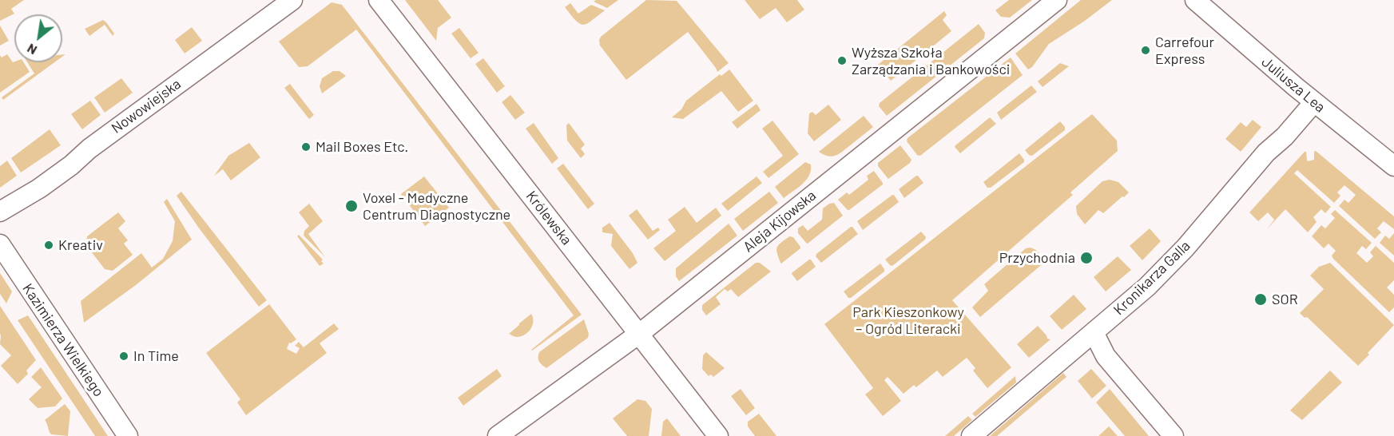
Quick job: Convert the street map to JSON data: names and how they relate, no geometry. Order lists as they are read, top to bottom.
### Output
{
  "streets": {
    "street": [
      "Juliusza Lea",
      "Nowowiejska",
      "Królewska",
      "Aleja Kijowska",
      "Kronikarza Galla",
      "Kazimierza Wielkiego"
    ]
  },
  "crossings": [
    ["Juliusza Lea", "Kronikarza Galla"],
    ["Królewska", "Aleja Kijowska"]
  ],
  "parks": ["Park Kieszonkowy – Ogród Literacki"],
  "places": [
    "Carrefour Express",
    "Wyższa Szkoła Zarządzania i Bankowości",
    "Mail Boxes Etc.",
    "Voxel - Medyczne Centrum Diagnostyczne",
    "Kreativ",
    "Przychodnia",
    "SOR",
    "In Time"
  ],
  "north": "bottom left"
}
